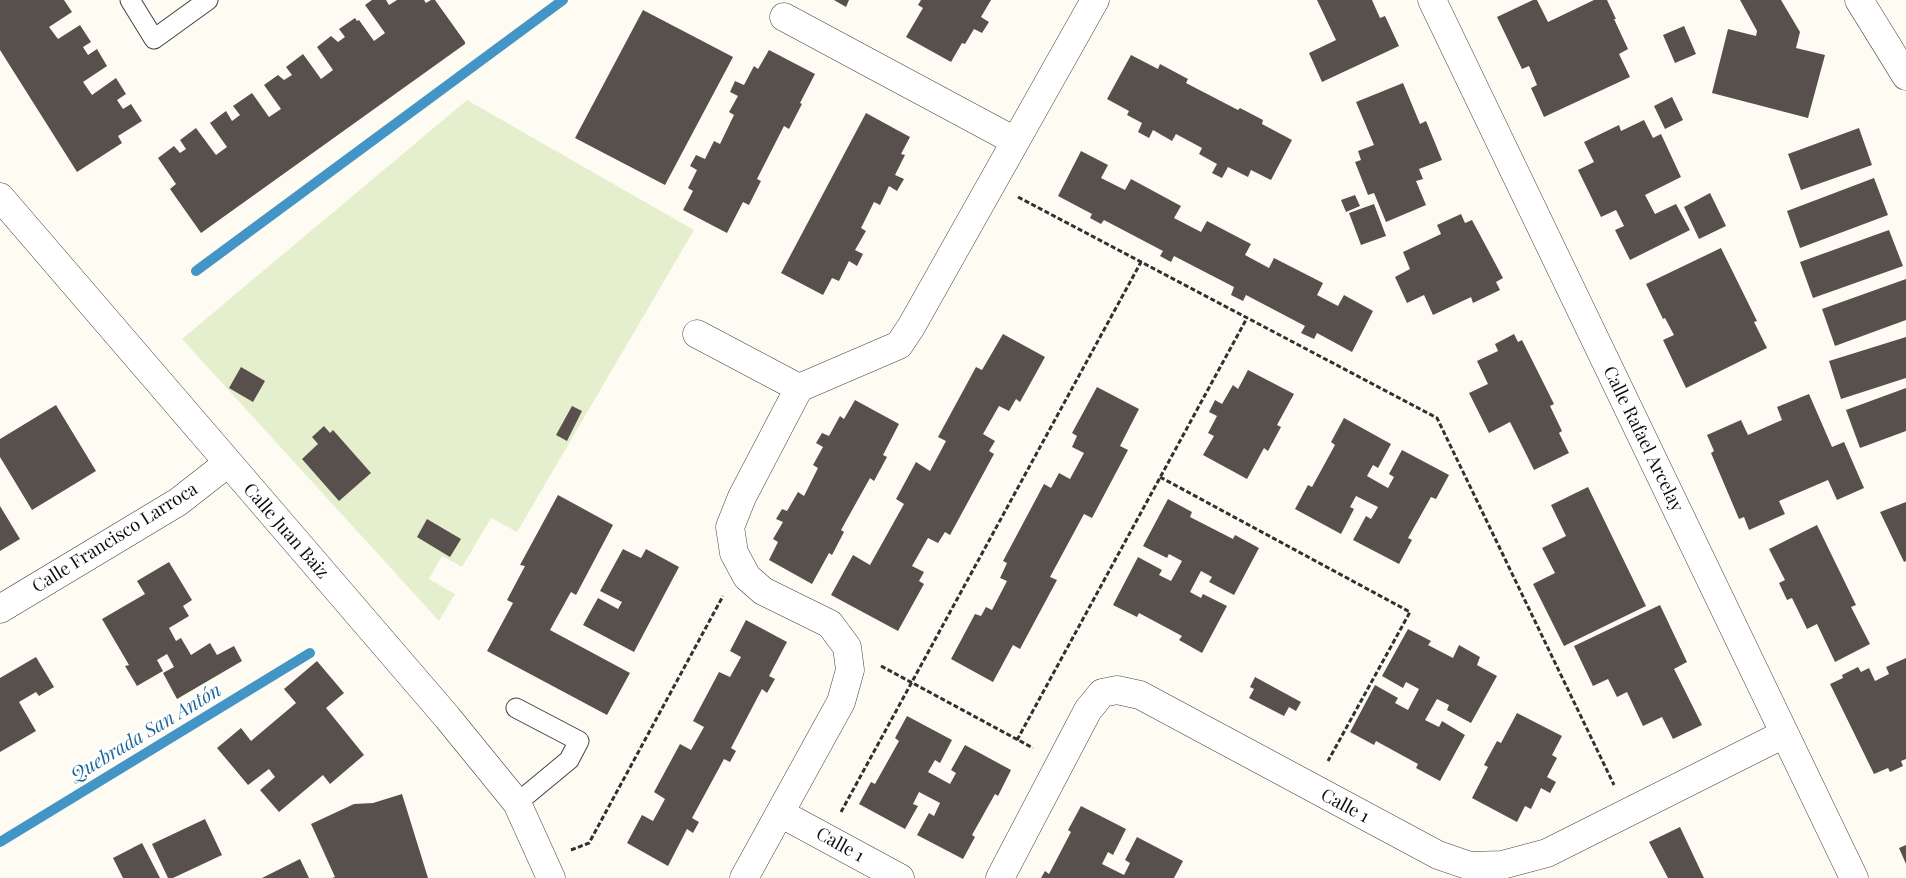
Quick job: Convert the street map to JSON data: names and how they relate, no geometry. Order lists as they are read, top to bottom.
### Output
{
  "streets": {
    "street": [
      "Calle Rafael Arcelay",
      "Calle Juan Baiz",
      "Calle Francisco Larroca",
      "Calle 1"
    ]
  },
  "crossings": [
    ["Calle Rafael Arcelay", "Calle 1"],
    ["Calle Juan Baiz", "Calle Francisco Larroca"]
  ],
  "water": ["Quebrada San Antón"]
}
